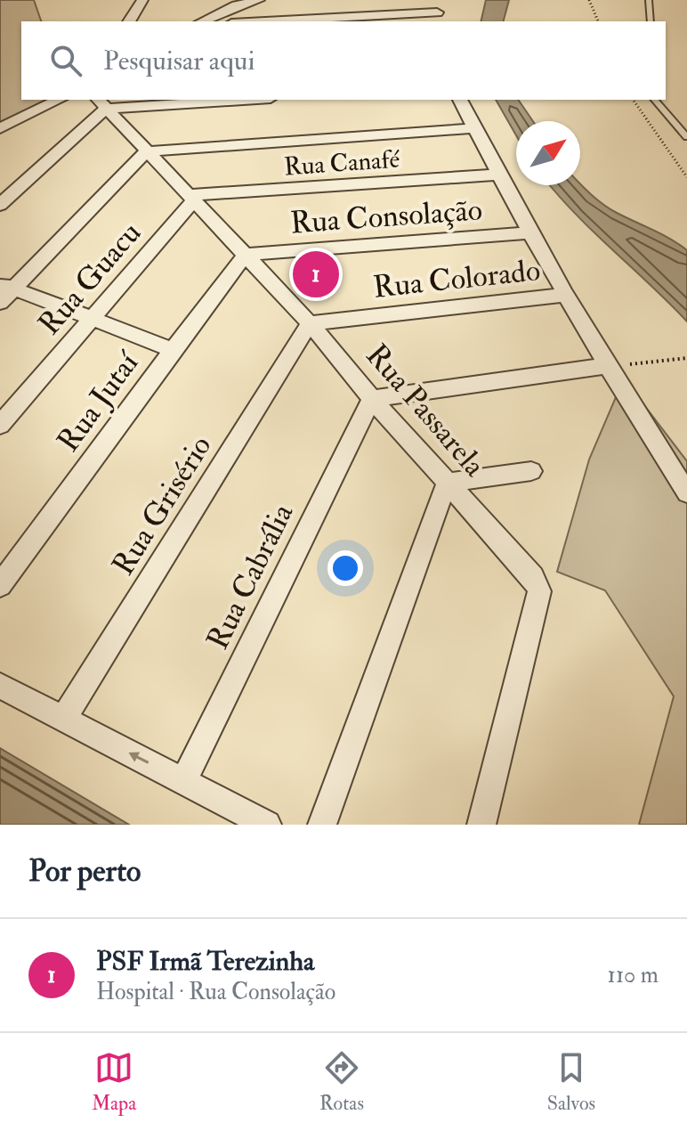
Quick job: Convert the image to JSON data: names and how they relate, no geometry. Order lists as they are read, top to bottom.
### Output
{
  "streets": {
    "street": [
      "Rua Canafé",
      "Rua Consolação",
      "Rua Guacu",
      "Rua Colorado",
      "Rua Jutaí",
      "Rua Passarela",
      "Rua Grisério",
      "Rua Cabrália"
    ]
  },
  "crossings": [
    ["Rua Canafé", "Rua Guacu"],
    ["Rua Canafé", "Rua Passarela"],
    ["Rua Consolação", "Rua Jutaí"],
    ["Rua Consolação", "Rua Passarela"],
    ["Rua Guacu", "Rua Passarela"],
    ["Rua Colorado", "Rua Passarela"],
    ["Rua Colorado", "Rua Grisério"],
    ["Rua Jutaí", "Rua Passarela"],
    ["Rua Passarela", "Rua Grisério"],
    ["Rua Passarela", "Rua Cabrália"]
  ],
  "north": "top right",
  "page": {
    "search": "Pesquisar aqui",
    "pins": "1",
    "heading": "Por perto",
    "list": [
      {
        "mark": "1",
        "name": "PSF Irmã Terezinha",
        "note": "Hospital · Rua Consolação",
        "value": "110 m"
      }
    ],
    "nav": ["Mapa", "Rotas", "Salvos"]
  }
}
